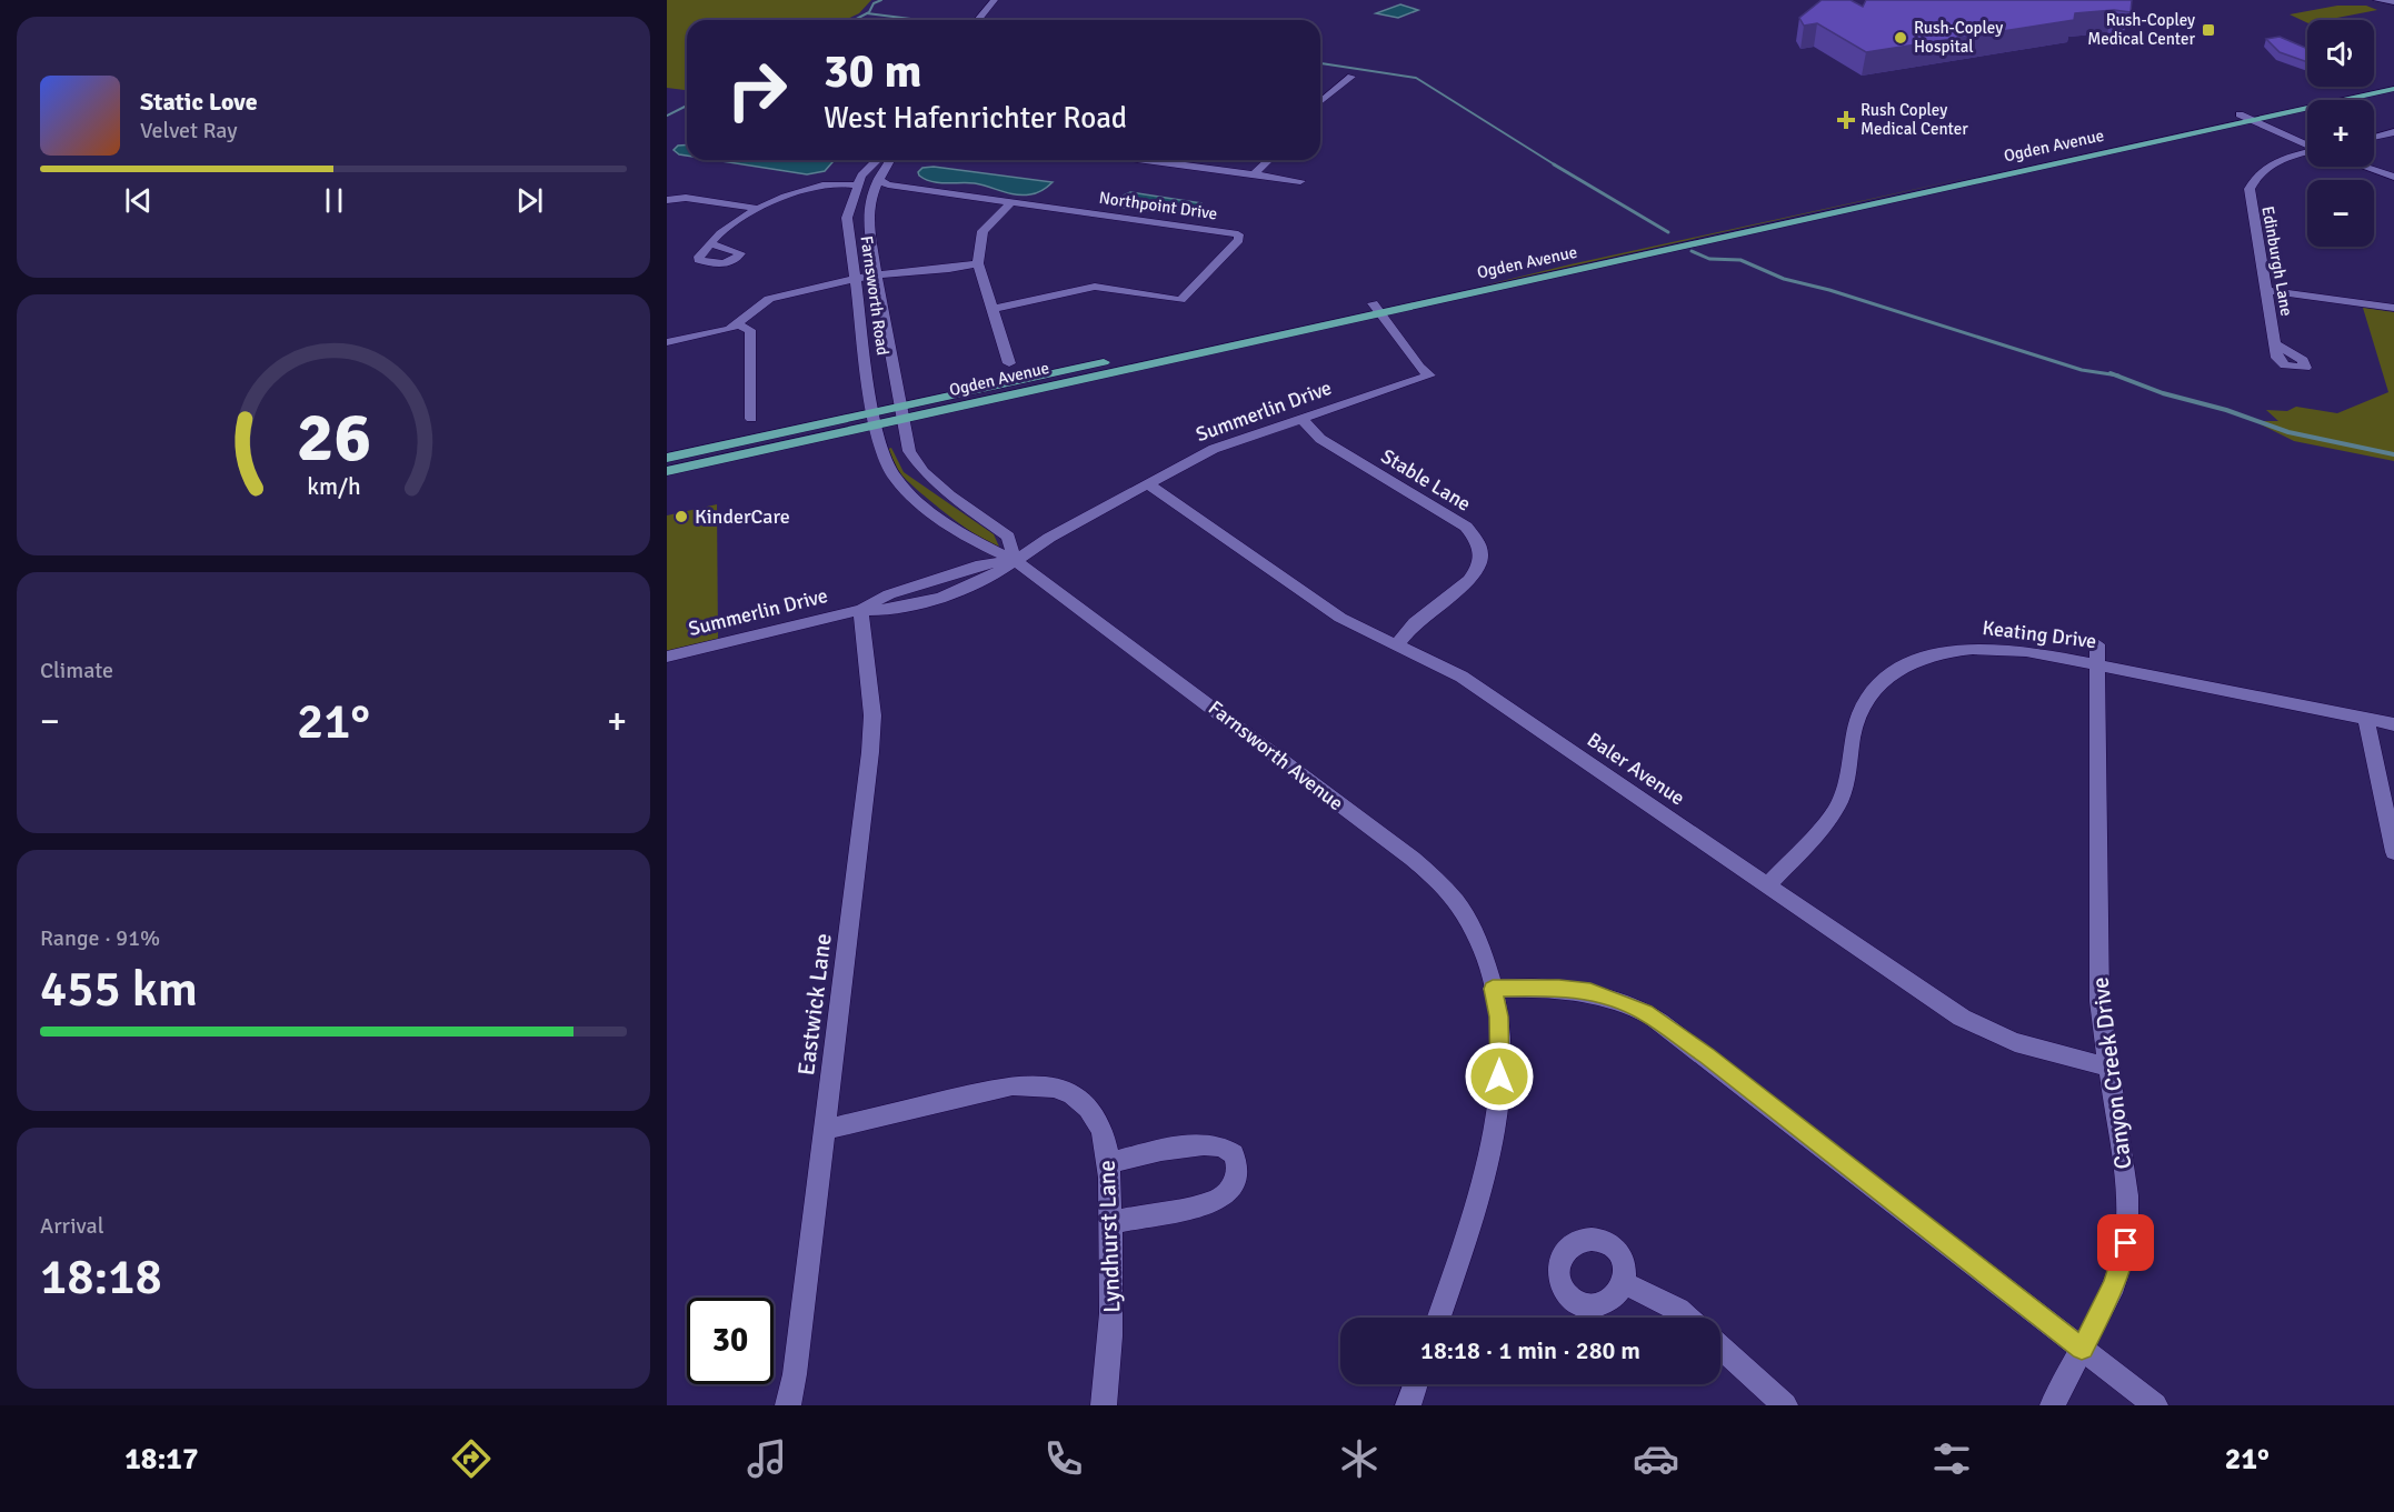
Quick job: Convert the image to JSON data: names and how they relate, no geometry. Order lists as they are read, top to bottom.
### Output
{
  "streets": {
    "main road": ["Ogden Avenue"],
    "street": [
      "Northpoint Drive",
      "Edinburgh Lane",
      "Farnsworth Road",
      "Summerlin Drive",
      "Stable Lane",
      "Keating Drive",
      "Farnsworth Avenue",
      "Baler Avenue",
      "Eastwick Lane",
      "Canyon Creek Drive",
      "Lyndhurst Lane"
    ]
  },
  "crossings": [
    ["Ogden Avenue", "Farnsworth Road"],
    ["Ogden Avenue", "Summerlin Drive"],
    ["Ogden Avenue", "Farnsworth Avenue"],
    ["Northpoint Drive", "Farnsworth Road"],
    ["Farnsworth Road", "Farnsworth Avenue"],
    ["Summerlin Drive", "Stable Lane"],
    ["Summerlin Drive", "Farnsworth Avenue"],
    ["Summerlin Drive", "Baler Avenue"],
    ["Summerlin Drive", "Eastwick Lane"],
    ["Stable Lane", "Baler Avenue"],
    ["Keating Drive", "Baler Avenue"],
    ["Keating Drive", "Canyon Creek Drive"],
    ["Baler Avenue", "Canyon Creek Drive"],
    ["Eastwick Lane", "Lyndhurst Lane"]
  ],
  "places": {
    "transit": ["Rush-Copley Medical Center"],
    "other": ["Rush-Copley Hospital", "KinderCare"],
    "health": ["Rush Copley Medical Center"]
  },
  "page": {
    "map_buttons": ["+", "−"],
    "turn": ["30 m", "West Hafenrichter Road"],
    "song": ["Static Love", "Velvet Ray"],
    "tile": [
      "Climate",
      ["Range · 91%", "455 km"],
      ["Arrival", "18:18"]
    ],
    "heat": ["−", "21°", "+"],
    "limit": "30",
    "trip": "18:18 · 1 min · 280 m",
    "tabs": ["18:17", "21°"],
    "gauge": ["26", "km/h"]
  }
}
